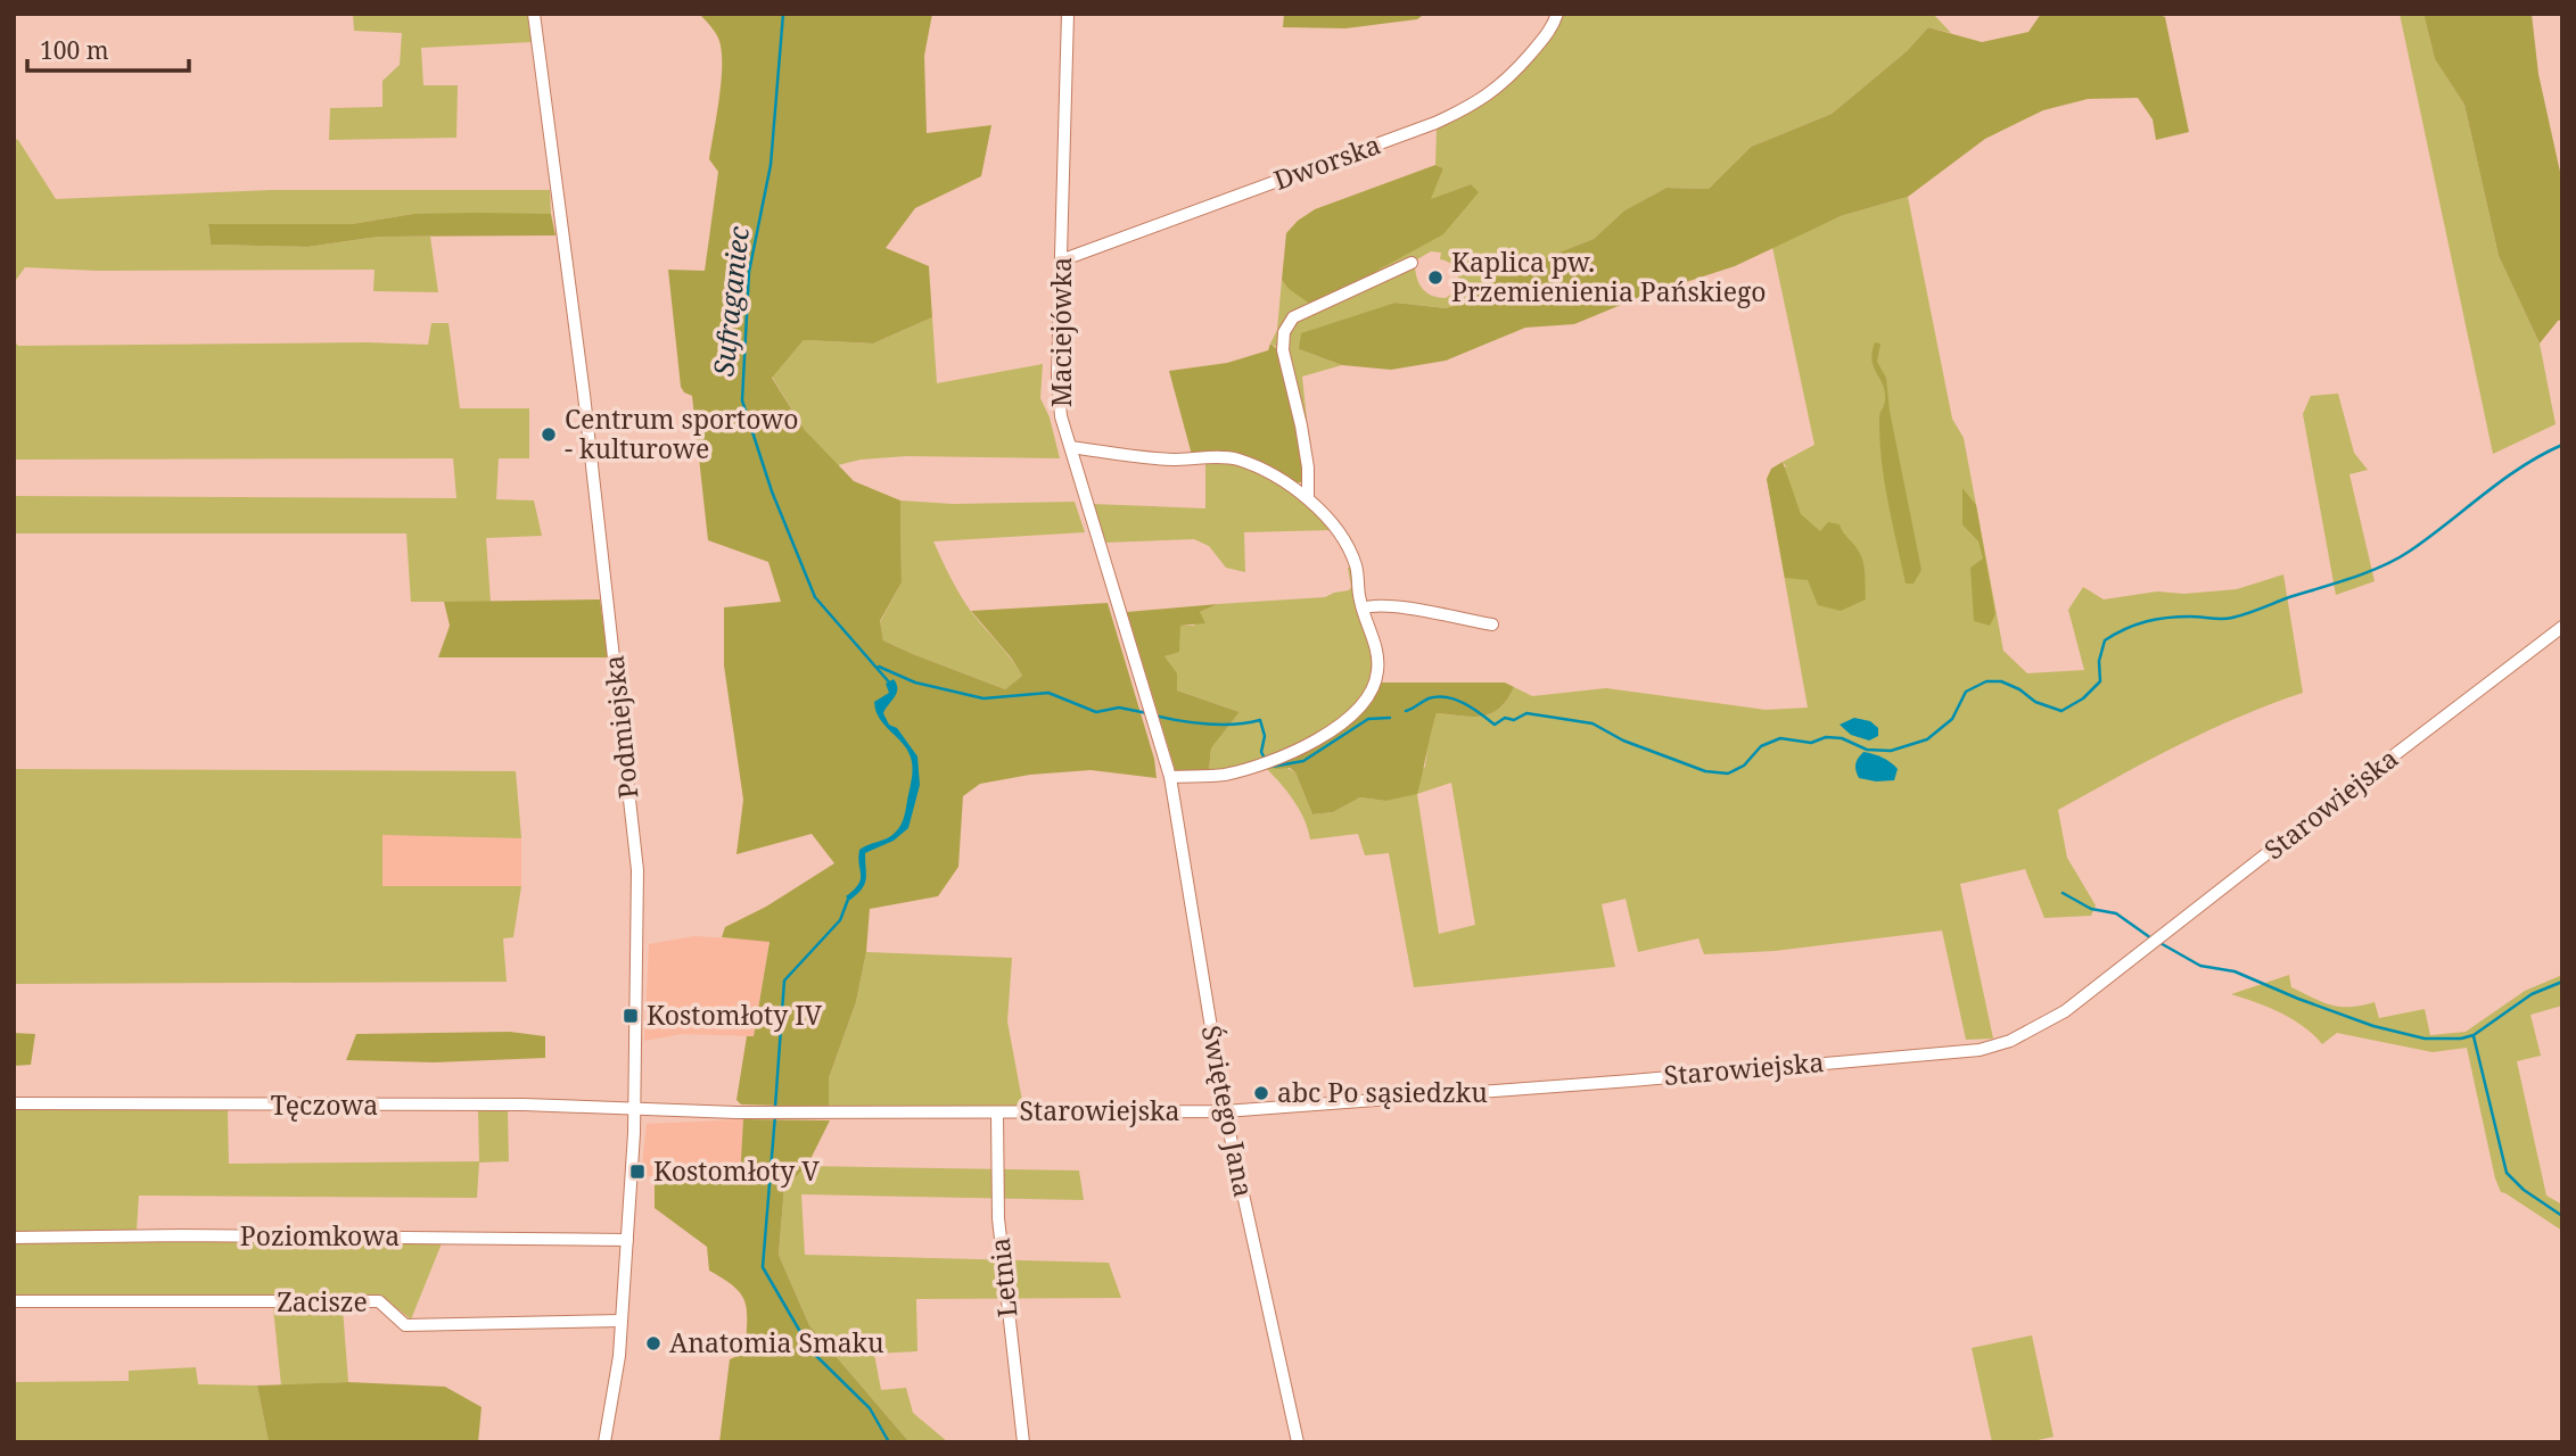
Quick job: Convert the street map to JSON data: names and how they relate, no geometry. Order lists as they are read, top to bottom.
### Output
{
  "streets": {
    "street": [
      "Dworska",
      "Maciejówka",
      "Podmiejska",
      "Starowiejska",
      "Tęczowa",
      "Świętego Jana",
      "Poziomkowa",
      "Letnia",
      "Zacisze"
    ]
  },
  "crossings": [
    ["Dworska", "Maciejówka"],
    ["Maciejówka", "Świętego Jana"],
    ["Podmiejska", "Starowiejska"],
    ["Podmiejska", "Tęczowa"],
    ["Podmiejska", "Poziomkowa"],
    ["Podmiejska", "Zacisze"],
    ["Starowiejska", "Tęczowa"],
    ["Starowiejska", "Świętego Jana"],
    ["Starowiejska", "Letnia"]
  ],
  "water": ["Sufraganiec"],
  "places": {
    "other": [
      "Kaplica pw. Przemienienia Pańskiego",
      "Centrum sportowo - kulturowe",
      "abc Po sąsiedzku",
      "Anatomia Smaku"
    ],
    "transit": ["Kostomłoty IV", "Kostomłoty V"]
  },
  "scale_bar": "100 m"
}
